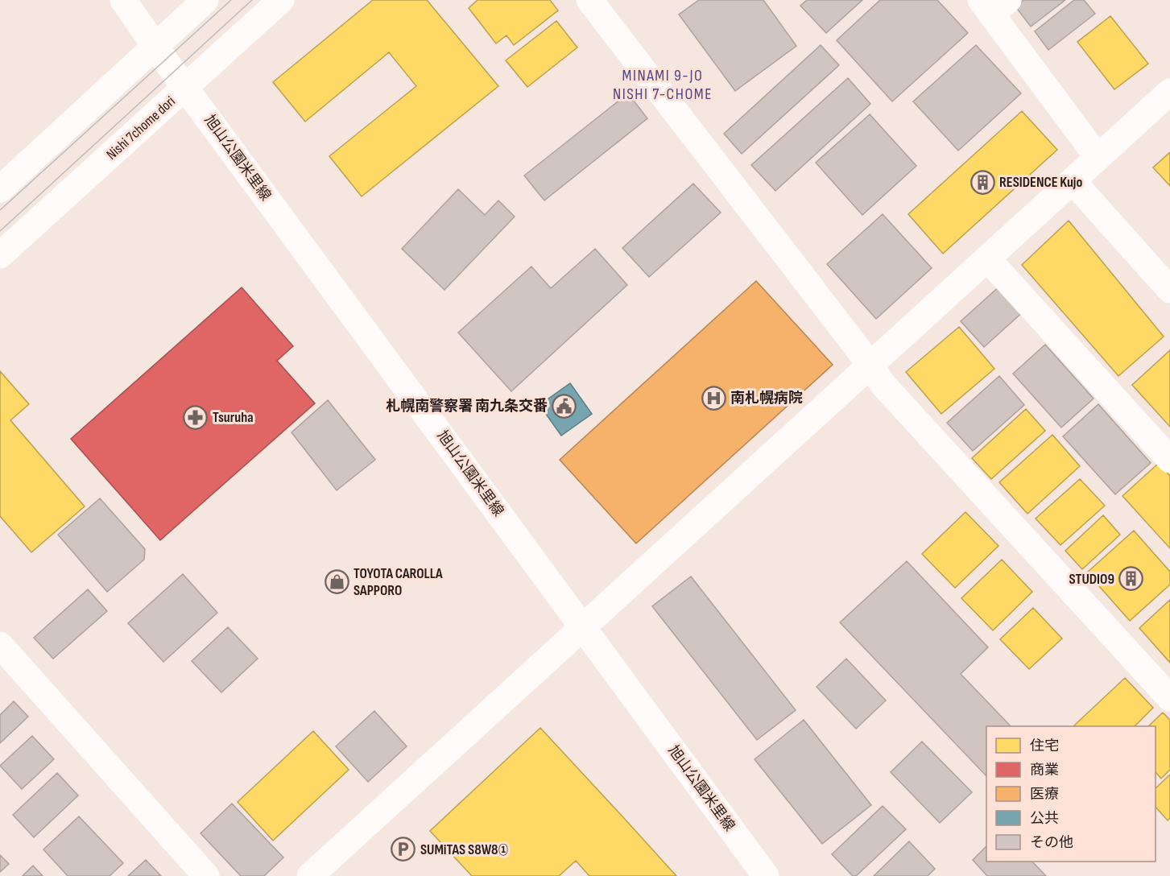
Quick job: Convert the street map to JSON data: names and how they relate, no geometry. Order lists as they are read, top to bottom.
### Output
{
  "streets": {
    "street": ["Nishi 7chome dori", "旭山公園米里線"]
  },
  "crossings": [
    ["Nishi 7chome dori", "旭山公園米里線"]
  ],
  "districts": ["MINAMI 9-JO NISHI 7-CHOME"],
  "places": {
    "building": ["RESIDENCE Kujo", "STUDIO9"],
    "hospital": ["南札幌病院"],
    "public building": ["札幌南警察署 南九条交番"],
    "pharmacy": ["Tsuruha"],
    "shop": ["TOYOTA CAROLLA SAPPORO"],
    "parking": ["SUMiTAS S8W8①"]
  },
  "legend": [
    "住宅",
    "商業",
    "医療",
    "公共",
    "その他"
  ]
}
